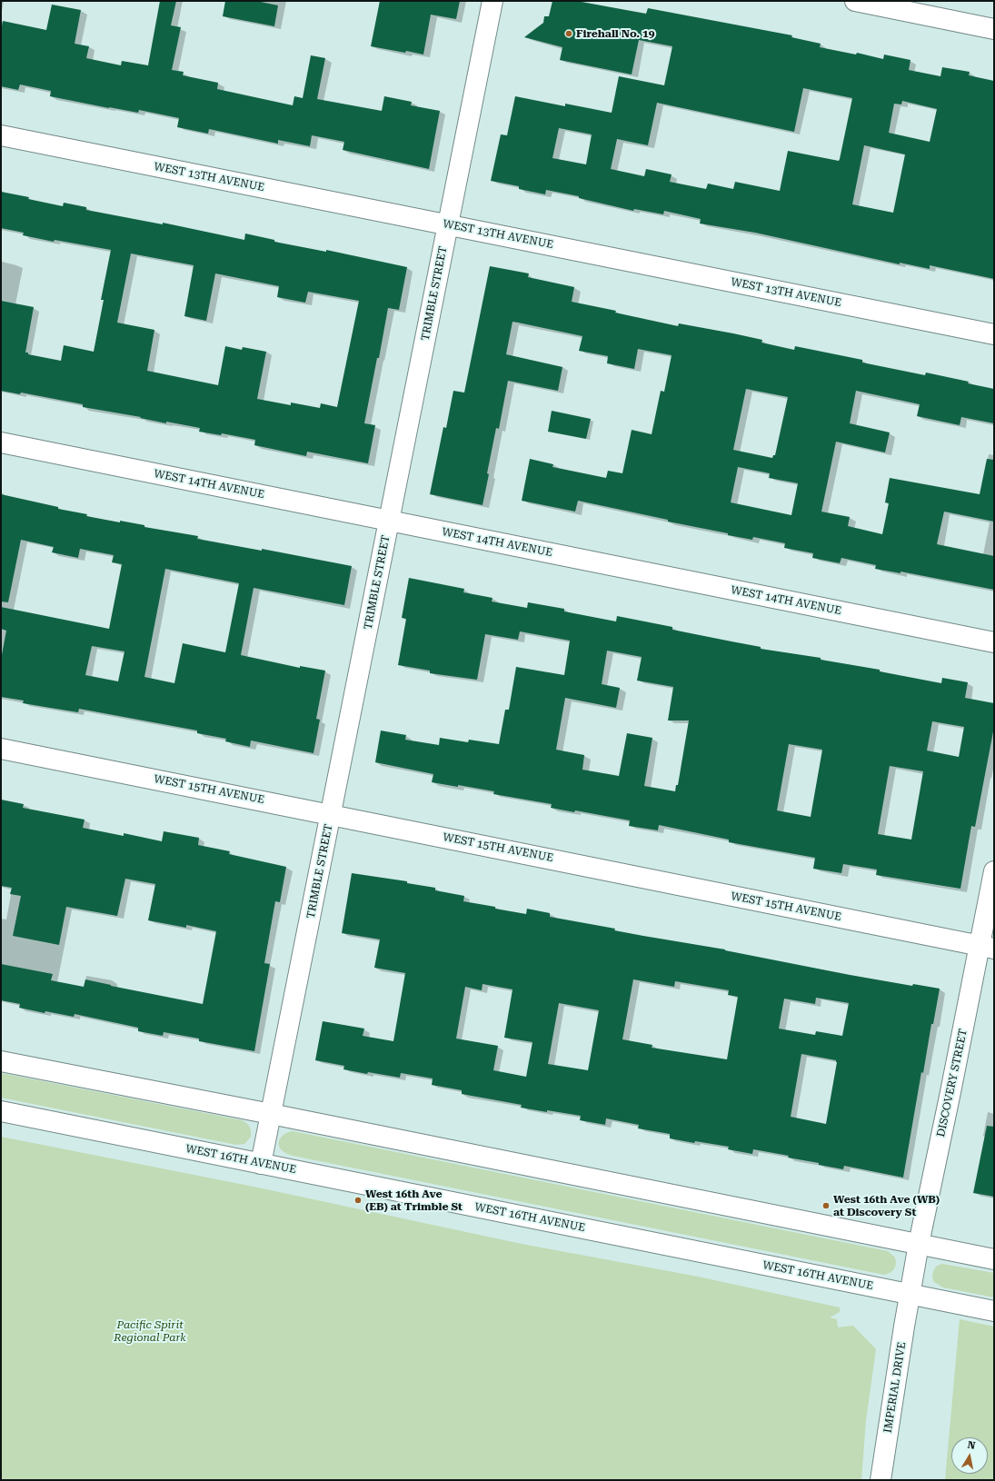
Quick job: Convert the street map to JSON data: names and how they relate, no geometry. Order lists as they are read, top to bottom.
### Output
{
  "streets": {
    "street": [
      "WEST 13TH AVENUE",
      "TRIMBLE STREET",
      "WEST 14TH AVENUE",
      "WEST 15TH AVENUE",
      "DISCOVERY STREET",
      "WEST 16TH AVENUE",
      "IMPERIAL DRIVE"
    ]
  },
  "crossings": [
    ["WEST 13TH AVENUE", "TRIMBLE STREET"],
    ["TRIMBLE STREET", "WEST 14TH AVENUE"],
    ["TRIMBLE STREET", "WEST 15TH AVENUE"],
    ["TRIMBLE STREET", "WEST 16TH AVENUE"],
    ["WEST 15TH AVENUE", "DISCOVERY STREET"],
    ["DISCOVERY STREET", "WEST 16TH AVENUE"],
    ["DISCOVERY STREET", "IMPERIAL DRIVE"],
    ["WEST 16TH AVENUE", "IMPERIAL DRIVE"]
  ],
  "parks": ["Pacific Spirit Regional Park"],
  "places": ["Firehall No. 19", "West 16th Ave (EB) at Trimble St", "West 16th Ave (WB) at Discovery St"],
  "north": "top"
}
